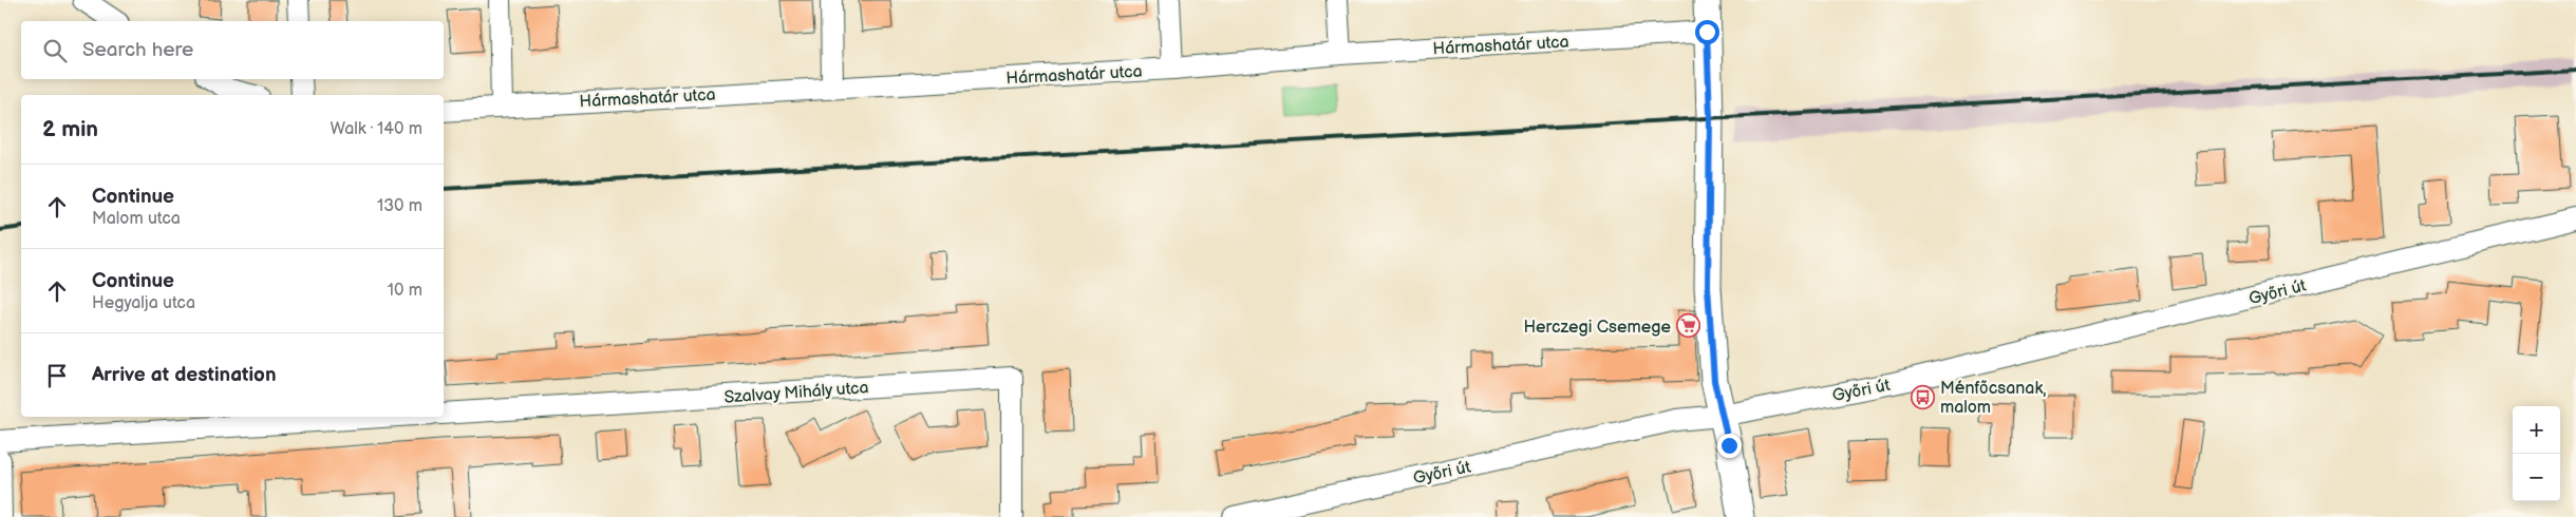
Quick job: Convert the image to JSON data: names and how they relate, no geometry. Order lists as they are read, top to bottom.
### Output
{
  "streets": {
    "street": ["Hármashatár utca", "Győri út", "Szalvay Mihály utca"]
  },
  "places": {
    "supermarket": ["Herczegi Csemege"],
    "bus stop": ["Ménfőcsanak, malom"]
  },
  "page": {
    "search": "Search here",
    "heading": ["2 min", "Walk · 140 m"],
    "list": [
      ["Continue", "Malom utca", "130 m"],
      ["Continue", "Hegyalja utca", "10 m"],
      "Arrive at destination"
    ],
    "map_buttons": ["+", "−"]
  }
}
